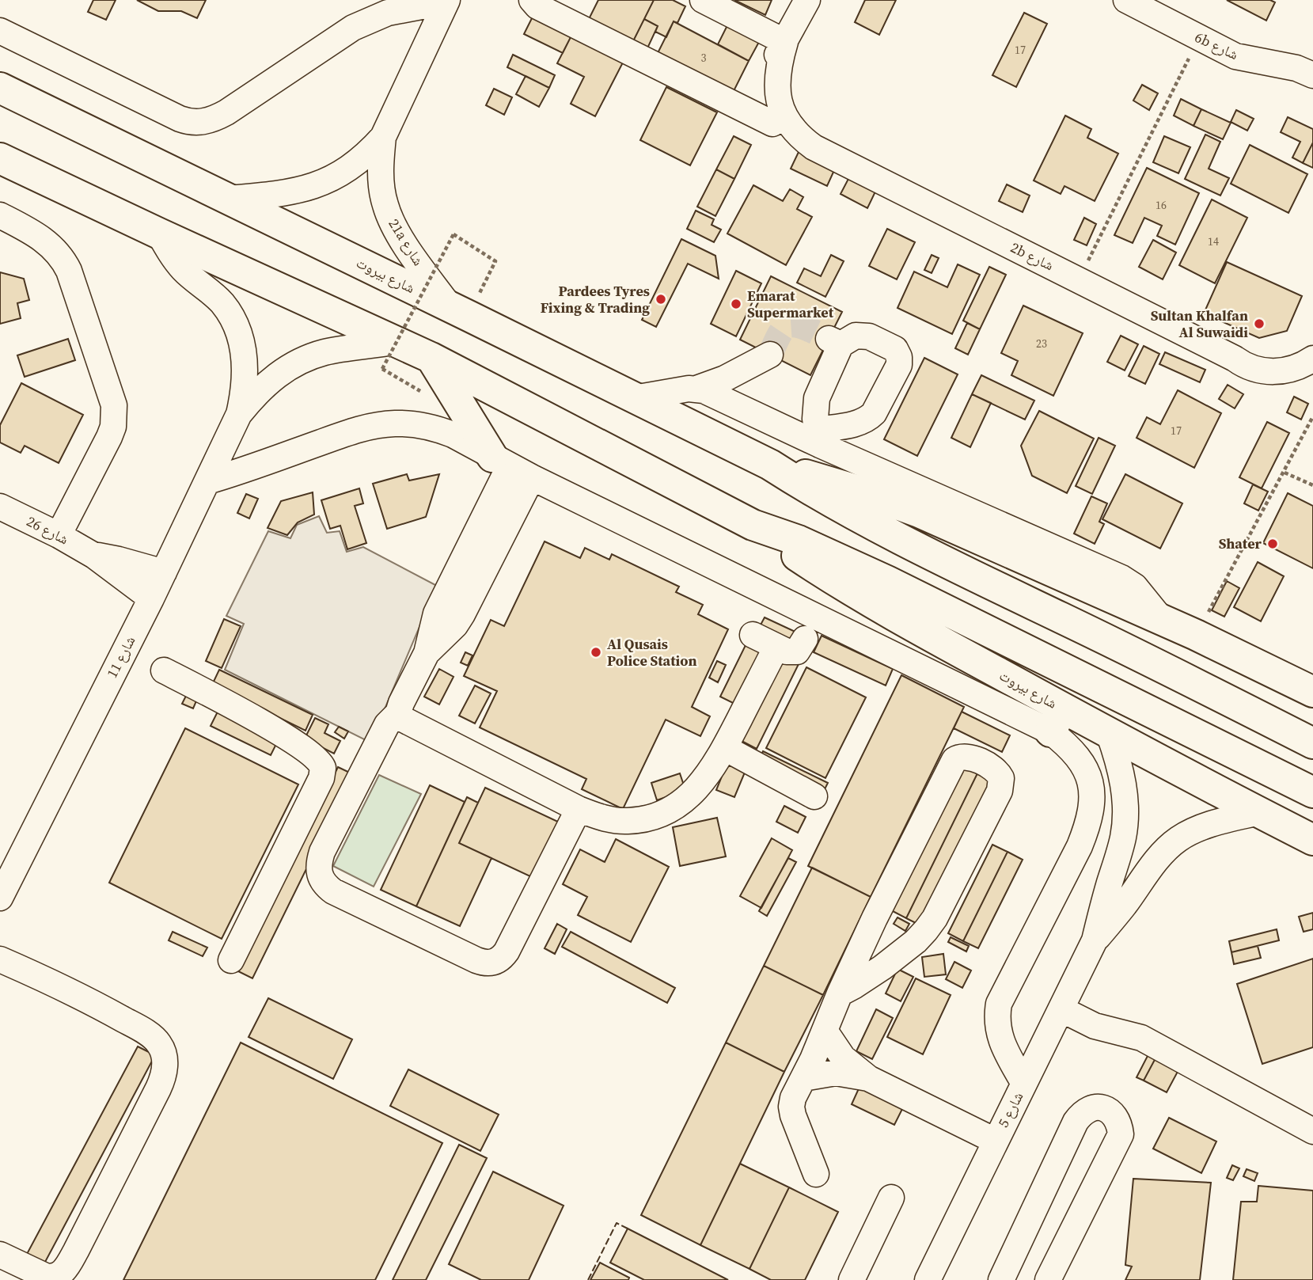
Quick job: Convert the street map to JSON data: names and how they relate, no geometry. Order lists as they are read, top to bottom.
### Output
{
  "streets": {
    "main road": ["شارع بيروت"],
    "street": [
      "6b شارع",
      "21a شارع",
      "2b شارع",
      "شارع 26",
      "شارع 11",
      "شارع 5"
    ]
  },
  "crossings": [
    ["21a شارع", "شارع بيروت"],
    ["شارع بيروت", "شارع 11"],
    ["شارع بيروت", "شارع 5"],
    ["شارع 26", "شارع 11"]
  ],
  "places": [
    "Pardees Tyres Fixing & Trading",
    "Emarat Supermarket",
    "Sultan Khalfan Al Suwaidi",
    "Shater",
    "Al Qusais Police Station"
  ],
  "house_numbers": [
    "17",
    "3",
    "16",
    "14",
    "23",
    "17"
  ]
}
